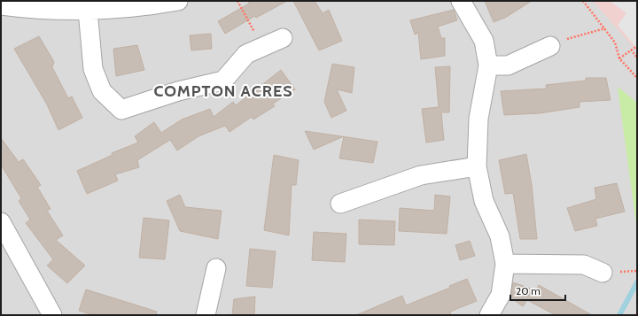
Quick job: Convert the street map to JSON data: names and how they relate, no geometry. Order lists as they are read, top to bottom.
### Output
{
  "districts": ["COMPTON ACRES"],
  "scale_bar": "20 m"
}
